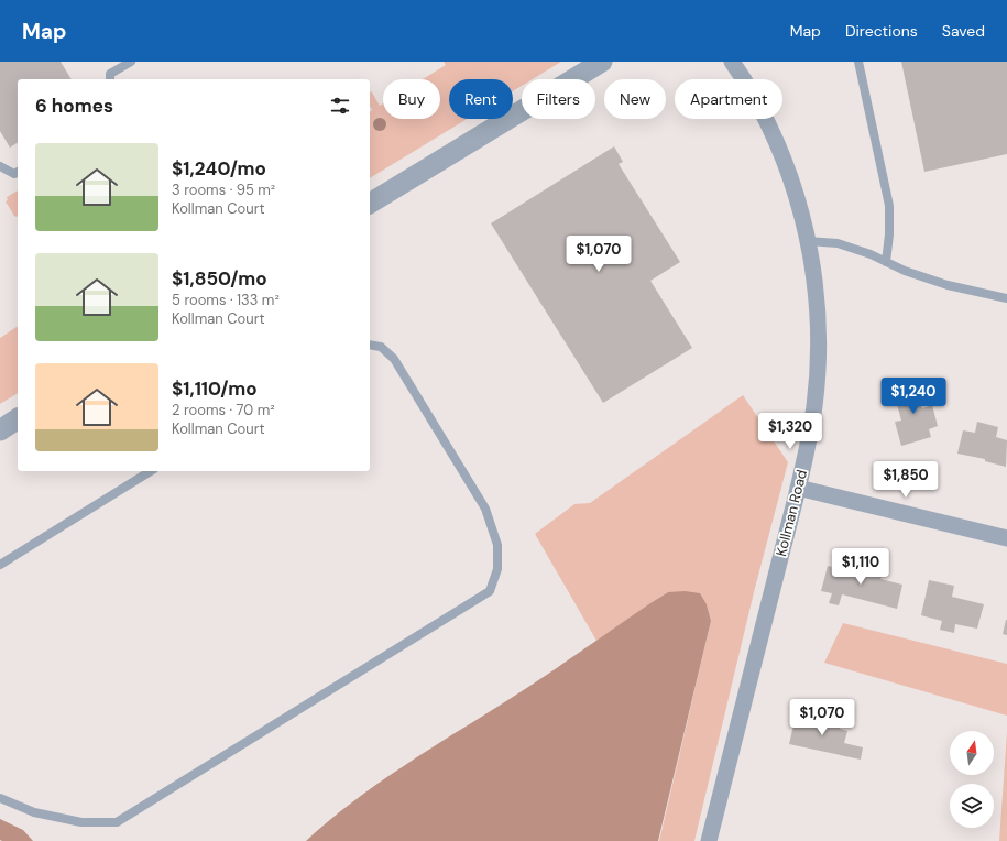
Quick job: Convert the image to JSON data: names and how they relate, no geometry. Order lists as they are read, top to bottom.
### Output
{
  "streets": {
    "street": ["Kollman Road"]
  },
  "north": "top",
  "page": {
    "header": "Map",
    "nav": ["Map", "Directions", "Saved"],
    "chip": [
      "Buy",
      "Rent",
      "Filters",
      "New",
      "Apartment"
    ],
    "heading": "6 homes",
    "list": [
      {
        "name": "$1,240/mo",
        "note": "3 rooms · 95 m² · Kollman Court"
      },
      {
        "name": "$1,850/mo",
        "note": "5 rooms · 133 m² · Kollman Court"
      },
      {
        "name": "$1,110/mo",
        "note": "2 rooms · 70 m² · Kollman Court"
      }
    ],
    "price": [
      "$1,070",
      "$1,240",
      "$1,320",
      "$1,850",
      "$1,110",
      "$1,070"
    ]
  }
}
